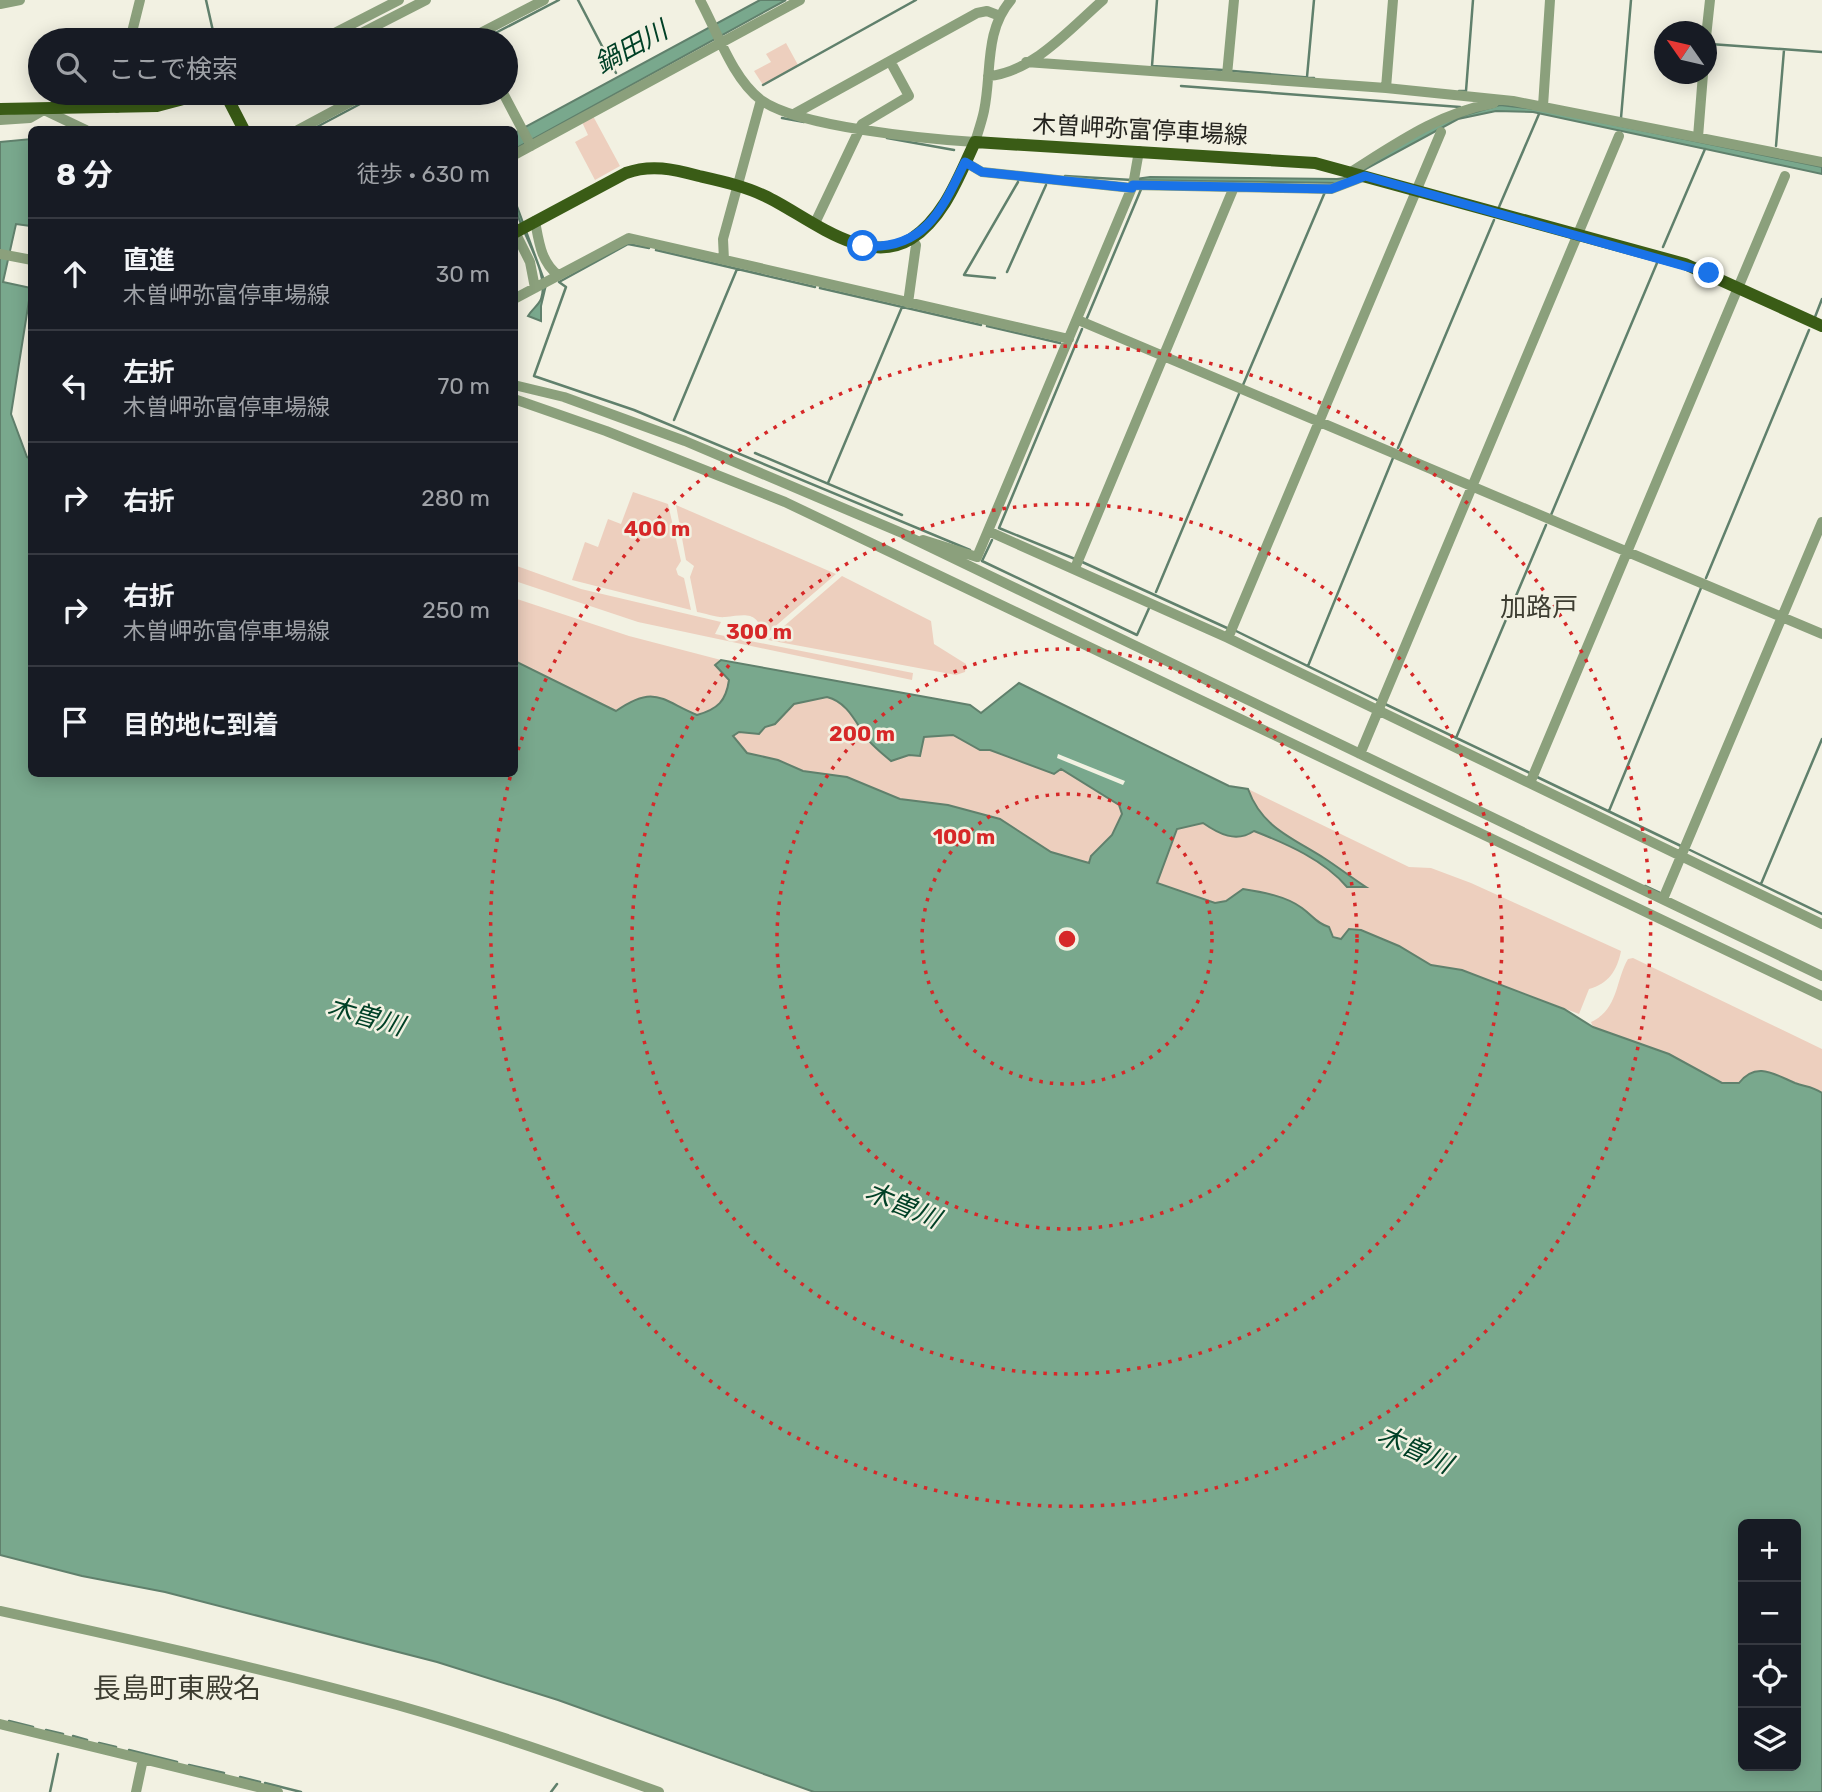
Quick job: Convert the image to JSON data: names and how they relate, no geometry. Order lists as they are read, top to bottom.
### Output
{
  "streets": {
    "main road": ["木曽岬弥富停車場線"]
  },
  "districts": ["加路戸", "長島町東殿名"],
  "water": ["鍋田川", "木曽川"],
  "north": "top left",
  "page": {
    "search": "ここで検索",
    "heading": ["8 分", "徒歩 · 630 m"],
    "list": [
      ["直進", "木曽岬弥富停車場線", "30 m"],
      ["左折", "木曽岬弥富停車場線", "70 m"],
      ["右折", "280 m"],
      ["右折", "木曽岬弥富停車場線", "250 m"],
      "目的地に到着"
    ],
    "map_buttons": ["+", "−"]
  },
  "rings": [
    "400 m",
    "300 m",
    "200 m",
    "100 m"
  ]
}
